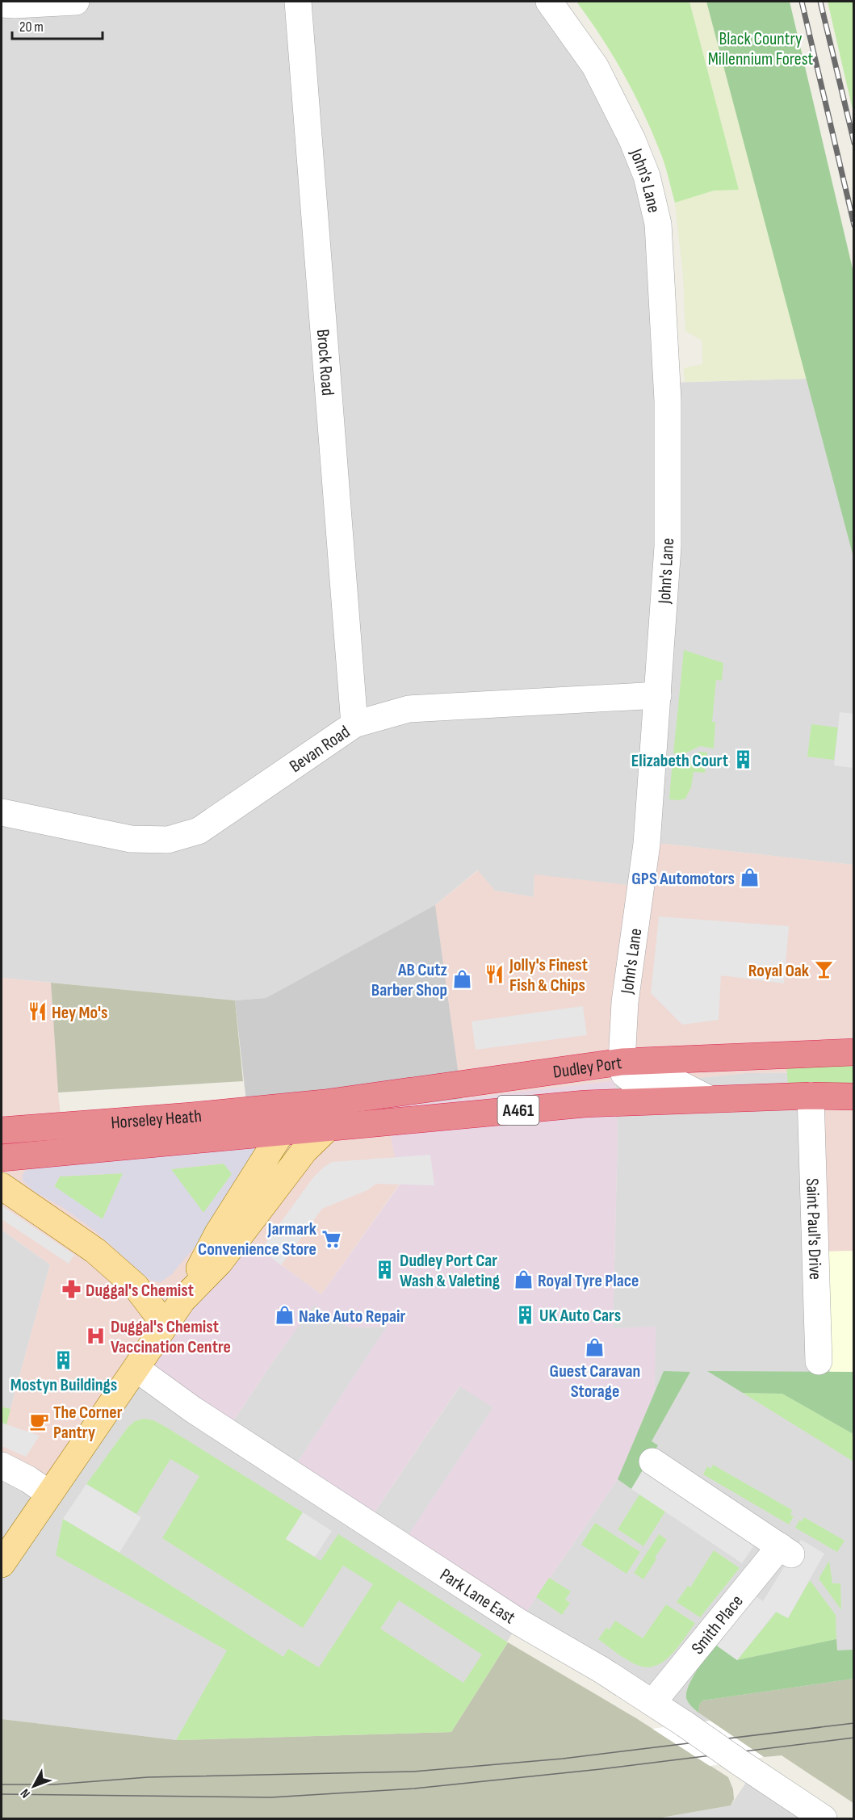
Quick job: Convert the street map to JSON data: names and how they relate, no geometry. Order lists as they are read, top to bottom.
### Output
{
  "streets": {
    "highway": ["Dudley Port", "A461", "Horseley Heath"],
    "street": [
      "John's Lane",
      "Brock Road",
      "Bevan Road",
      "Saint Paul's Drive",
      "Park Lane East",
      "Smith Place"
    ]
  },
  "crossings": [
    ["John's Lane", "Bevan Road"],
    ["John's Lane", "Dudley Port"],
    ["Brock Road", "Bevan Road"],
    ["Dudley Port", "Horseley Heath"],
    ["Dudley Port", "Saint Paul's Drive"],
    ["Park Lane East", "Smith Place"]
  ],
  "parks": ["Black Country Millennium Forest"],
  "places": {
    "building": [
      "Elizabeth Court",
      "Dudley Port Car Wash & Valeting",
      "UK Auto Cars",
      "Mostyn Buildings"
    ],
    "shop": [
      "GPS Automotors",
      "AB Cutz Barber Shop",
      "Royal Tyre Place",
      "Nake Auto Repair",
      "Guest Caravan Storage"
    ],
    "bar": ["Royal Oak"],
    "restaurant": ["Jolly's Finest Fish & Chips", "Hey Mo's"],
    "supermarket": ["Jarmark Convenience Store"],
    "pharmacy": ["Duggal's Chemist"],
    "hospital": ["Duggal's Chemist Vaccination Centre"],
    "cafe": ["The Corner Pantry"]
  },
  "scale_bar": "20 m",
  "north": "bottom left"
}
